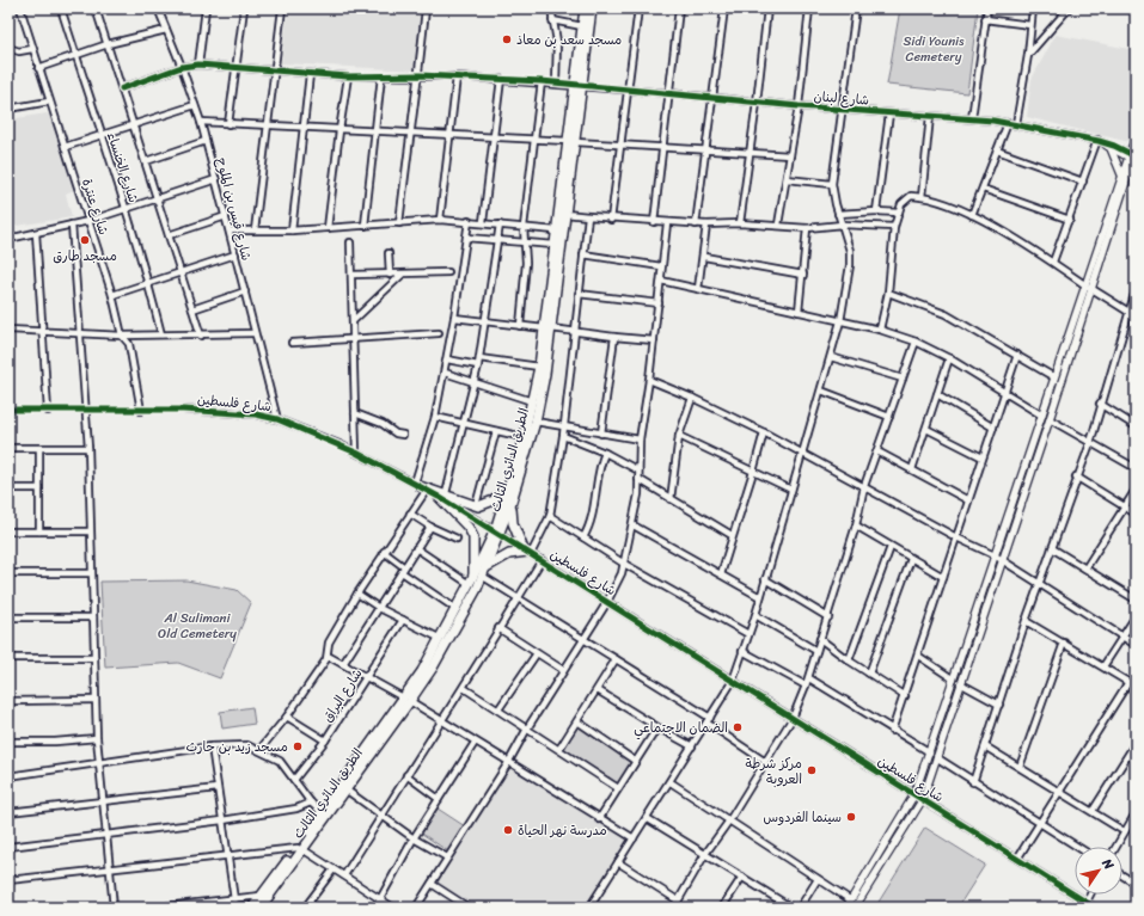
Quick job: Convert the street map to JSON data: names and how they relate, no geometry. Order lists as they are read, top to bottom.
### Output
{
  "streets": {
    "highway": ["الطريق الدائري الثالث"],
    "street": [
      "شارع لبنان",
      "شارع الخنساء",
      "شارع عنترة",
      "شارع قيس بن الملوح",
      "شارع فلسطين",
      "شارع البراق"
    ]
  },
  "crossings": [
    ["شارع لبنان", "الطريق الدائري الثالث"],
    ["شارع عنترة", "شارع فلسطين"],
    ["شارع قيس بن الملوح", "شارع فلسطين"],
    ["شارع فلسطين", "الطريق الدائري الثالث"]
  ],
  "parks": ["Sidi Younis Cemetery", "Al Sulimani Old Cemetery"],
  "places": [
    "مسجد سعد بن معاذ",
    "مسجد طارق",
    "الضمان الاجتماعي",
    "مسجد زيد بن حارث",
    "مركز شرطة العروبة",
    "سينما الفردوس",
    "مدرسة نهر الحياة"
  ],
  "north": "top right"
}
